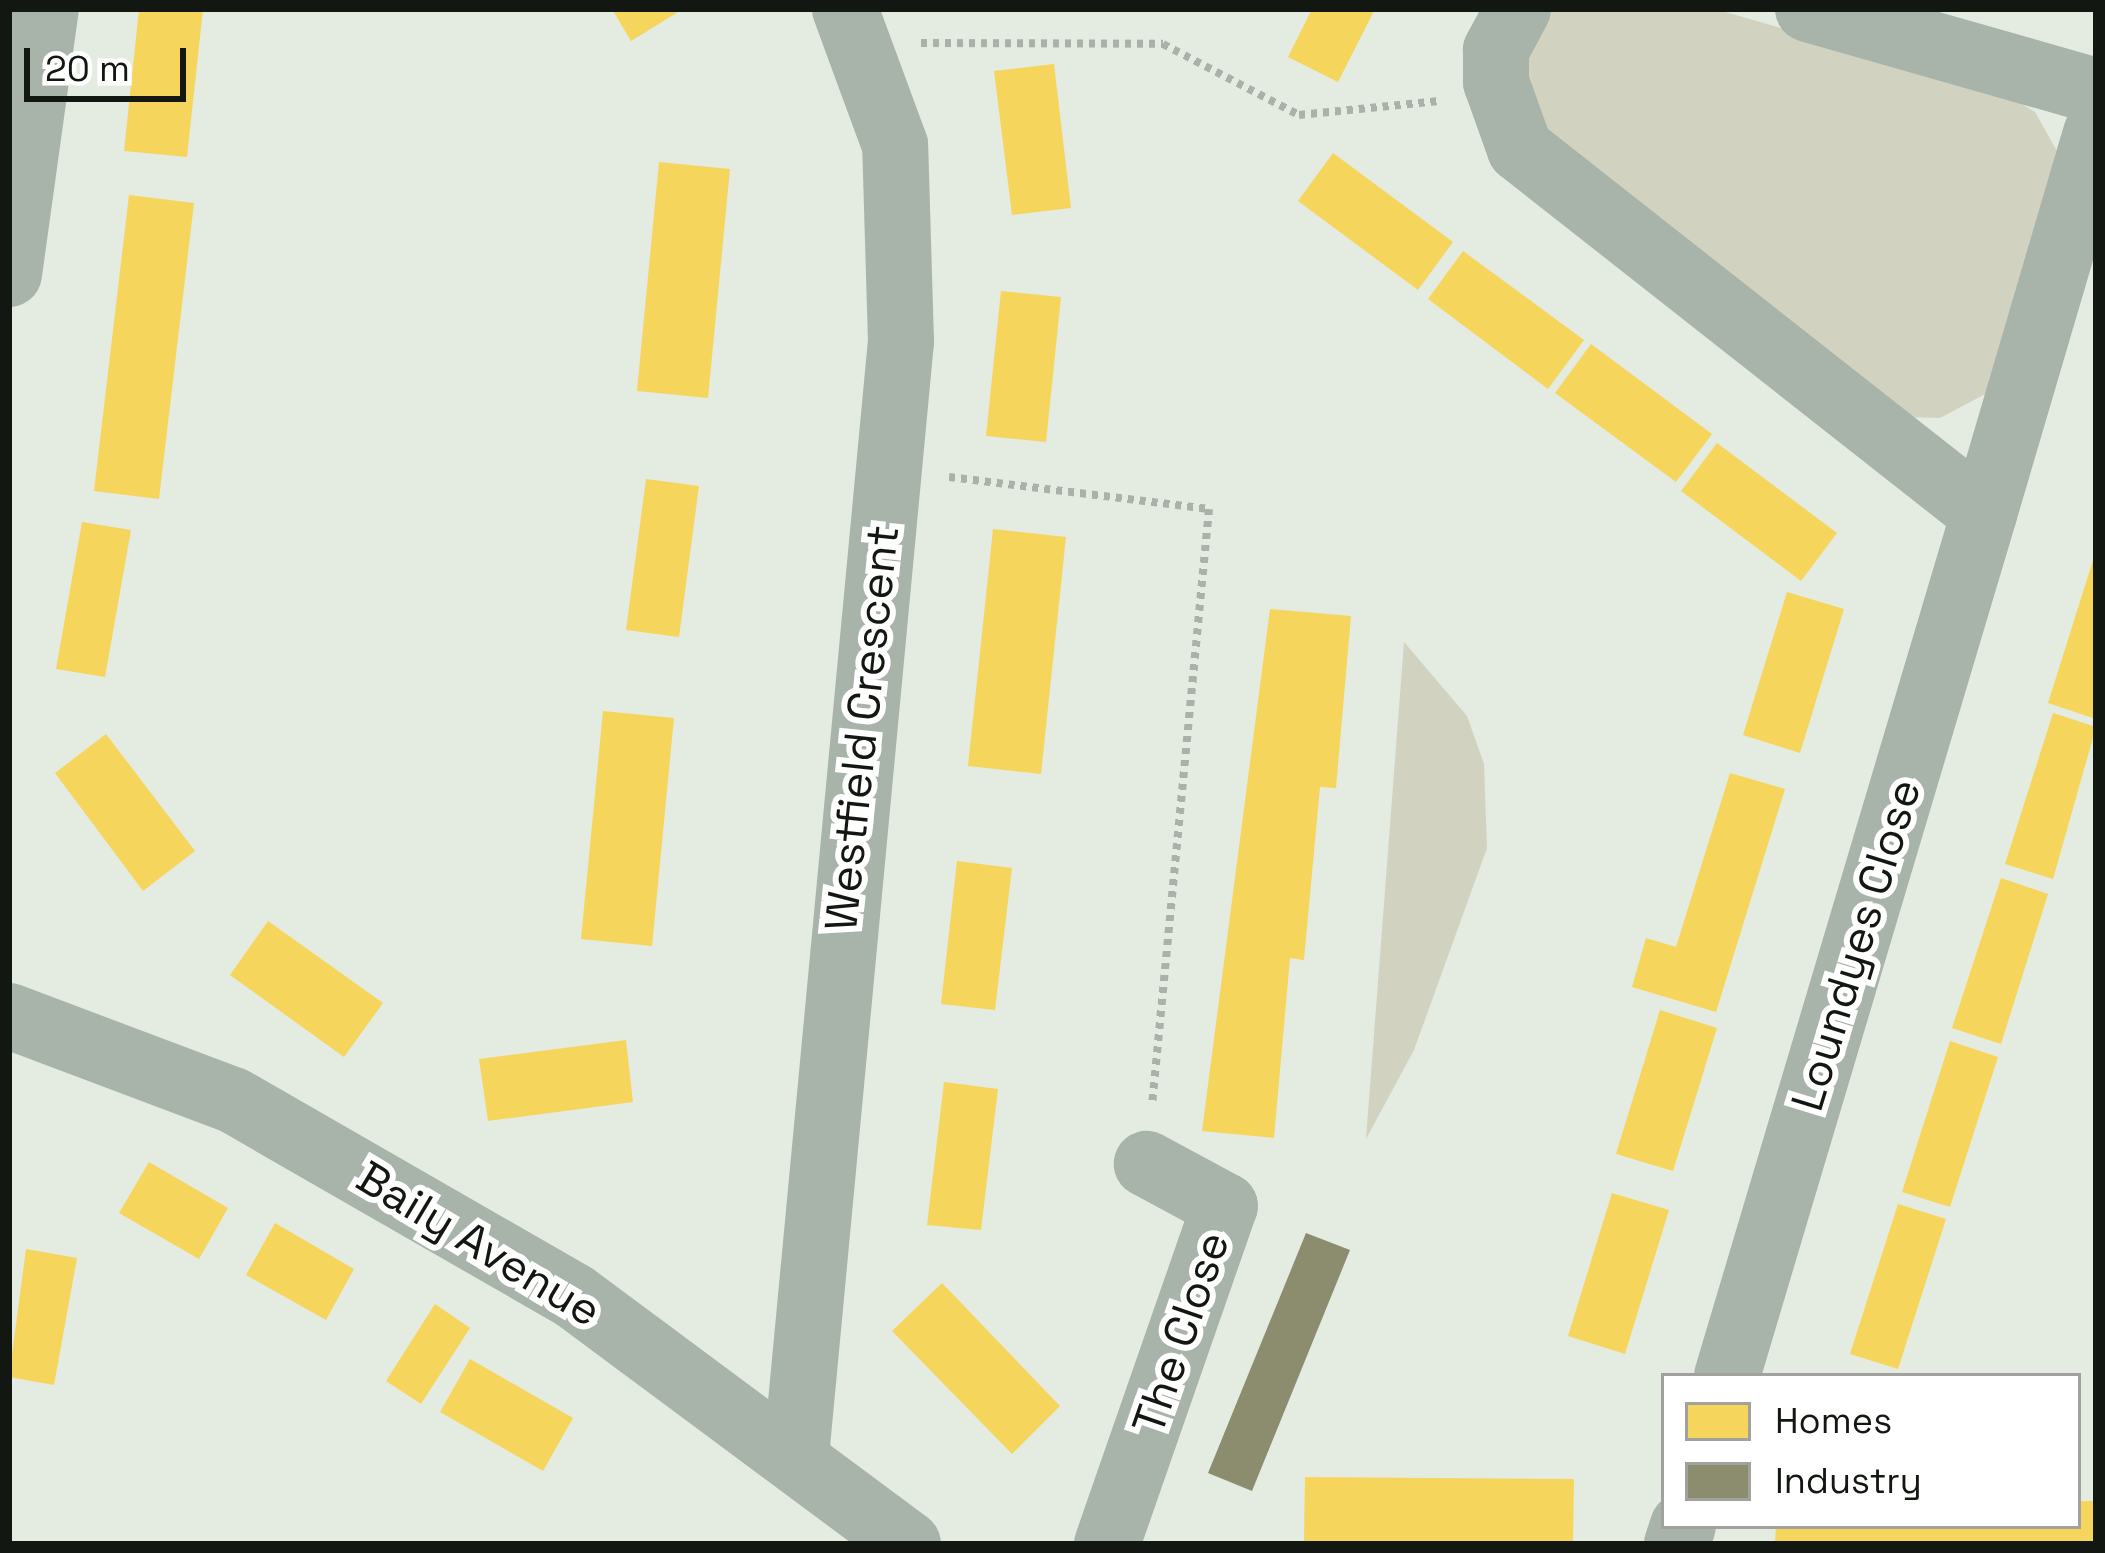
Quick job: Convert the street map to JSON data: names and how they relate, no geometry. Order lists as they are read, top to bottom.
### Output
{
  "streets": {
    "street": [
      "Westfield Crescent",
      "Loundyes Close",
      "Baily Avenue",
      "The Close"
    ]
  },
  "crossings": [
    ["Westfield Crescent", "Baily Avenue"]
  ],
  "legend": ["Homes", "Industry"],
  "scale_bar": "20 m"
}
